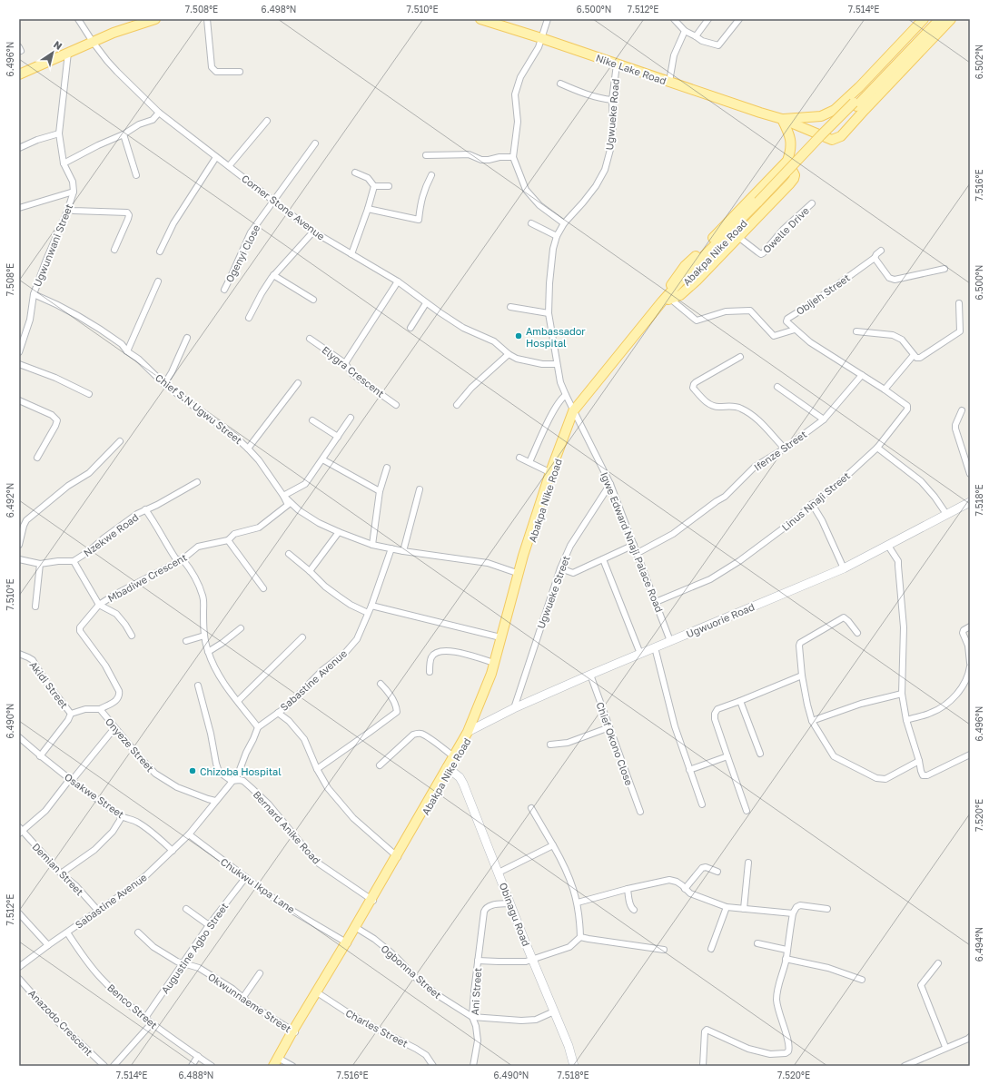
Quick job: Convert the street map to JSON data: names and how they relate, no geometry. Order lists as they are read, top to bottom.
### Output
{
  "streets": {
    "main road": ["Nike Lake Road", "Abakpa Nike Road"],
    "street": [
      "Ugwueke Road",
      "Corner Stone Avenue",
      "Owelle Drive",
      "Ugwunwani Street",
      "Ogenyi Close",
      "Obijeh Street",
      "Elygra Crescent",
      "Chief S.N Ugwu Street",
      "Ifenze Street",
      "Linus Nnaji Street",
      "Nzekwe Road",
      "Igwe Edward Nnaji Palace Road",
      "Mbadiwe Crescent",
      "Ugwueke Street",
      "Ugwuorie Road",
      "Sabastine Avenue",
      "Akidi Street",
      "Chief Okono Close",
      "Onyeze Street",
      "Osakwe Street",
      "Bernard Anike Road",
      "Demian Street",
      "Chukwu Ikpa Lane",
      "Obinagu Road",
      "Augustine Agbo Street",
      "Ogbonna Street",
      "Ani Street",
      "Okwunnaeme Street",
      "Benco Street",
      "Anazodo Crescent",
      "Charles Street"
    ]
  },
  "crossings": [
    ["Nike Lake Road", "Ugwueke Road"],
    ["Ugwueke Road", "Corner Stone Avenue"],
    ["Ugwueke Road", "Abakpa Nike Road"],
    ["Ugwueke Road", "Igwe Edward Nnaji Palace Road"],
    ["Corner Stone Avenue", "Ogenyi Close"],
    ["Ugwunwani Street", "Chief S.N Ugwu Street"],
    ["Abakpa Nike Road", "Chief S.N Ugwu Street"],
    ["Abakpa Nike Road", "Igwe Edward Nnaji Palace Road"],
    ["Abakpa Nike Road", "Ugwuorie Road"],
    ["Abakpa Nike Road", "Bernard Anike Road"],
    ["Abakpa Nike Road", "Chukwu Ikpa Lane"],
    ["Abakpa Nike Road", "Obinagu Road"],
    ["Abakpa Nike Road", "Ogbonna Street"],
    ["Abakpa Nike Road", "Okwunnaeme Street"],
    ["Abakpa Nike Road", "Charles Street"],
    ["Obijeh Street", "Ifenze Street"],
    ["Obijeh Street", "Linus Nnaji Street"],
    ["Chief S.N Ugwu Street", "Mbadiwe Crescent"],
    ["Chief S.N Ugwu Street", "Sabastine Avenue"],
    ["Ifenze Street", "Linus Nnaji Street"],
    ["Ifenze Street", "Igwe Edward Nnaji Palace Road"],
    ["Linus Nnaji Street", "Igwe Edward Nnaji Palace Road"],
    ["Igwe Edward Nnaji Palace Road", "Ugwueke Street"],
    ["Igwe Edward Nnaji Palace Road", "Ugwuorie Road"],
    ["Mbadiwe Crescent", "Onyeze Street"],
    ["Ugwueke Street", "Ugwuorie Road"],
    ["Ugwuorie Road", "Chief Okono Close"],
    ["Sabastine Avenue", "Onyeze Street"],
    ["Sabastine Avenue", "Osakwe Street"],
    ["Sabastine Avenue", "Bernard Anike Road"],
    ["Sabastine Avenue", "Demian Street"],
    ["Sabastine Avenue", "Chukwu Ikpa Lane"],
    ["Sabastine Avenue", "Benco Street"],
    ["Akidi Street", "Onyeze Street"],
    ["Chukwu Ikpa Lane", "Augustine Agbo Street"],
    ["Obinagu Road", "Ogbonna Street"],
    ["Obinagu Road", "Ani Street"],
    ["Augustine Agbo Street", "Okwunnaeme Street"],
    ["Augustine Agbo Street", "Benco Street"],
    ["Ogbonna Street", "Ani Street"]
  ],
  "places": ["Ambassador Hospital", "Chizoba Hospital"],
  "north": "top right",
  "coordinates": [
    "7.508°E",
    "6.498°N",
    "7.510°E",
    "6.500°N",
    "7.512°E",
    "7.514°E",
    "6.496°N",
    "6.502°N",
    "7.516°E",
    "7.518°E",
    "6.492°N",
    "6.490°N",
    "7.520°E",
    "6.494°N",
    "6.488°N"
  ]
}
